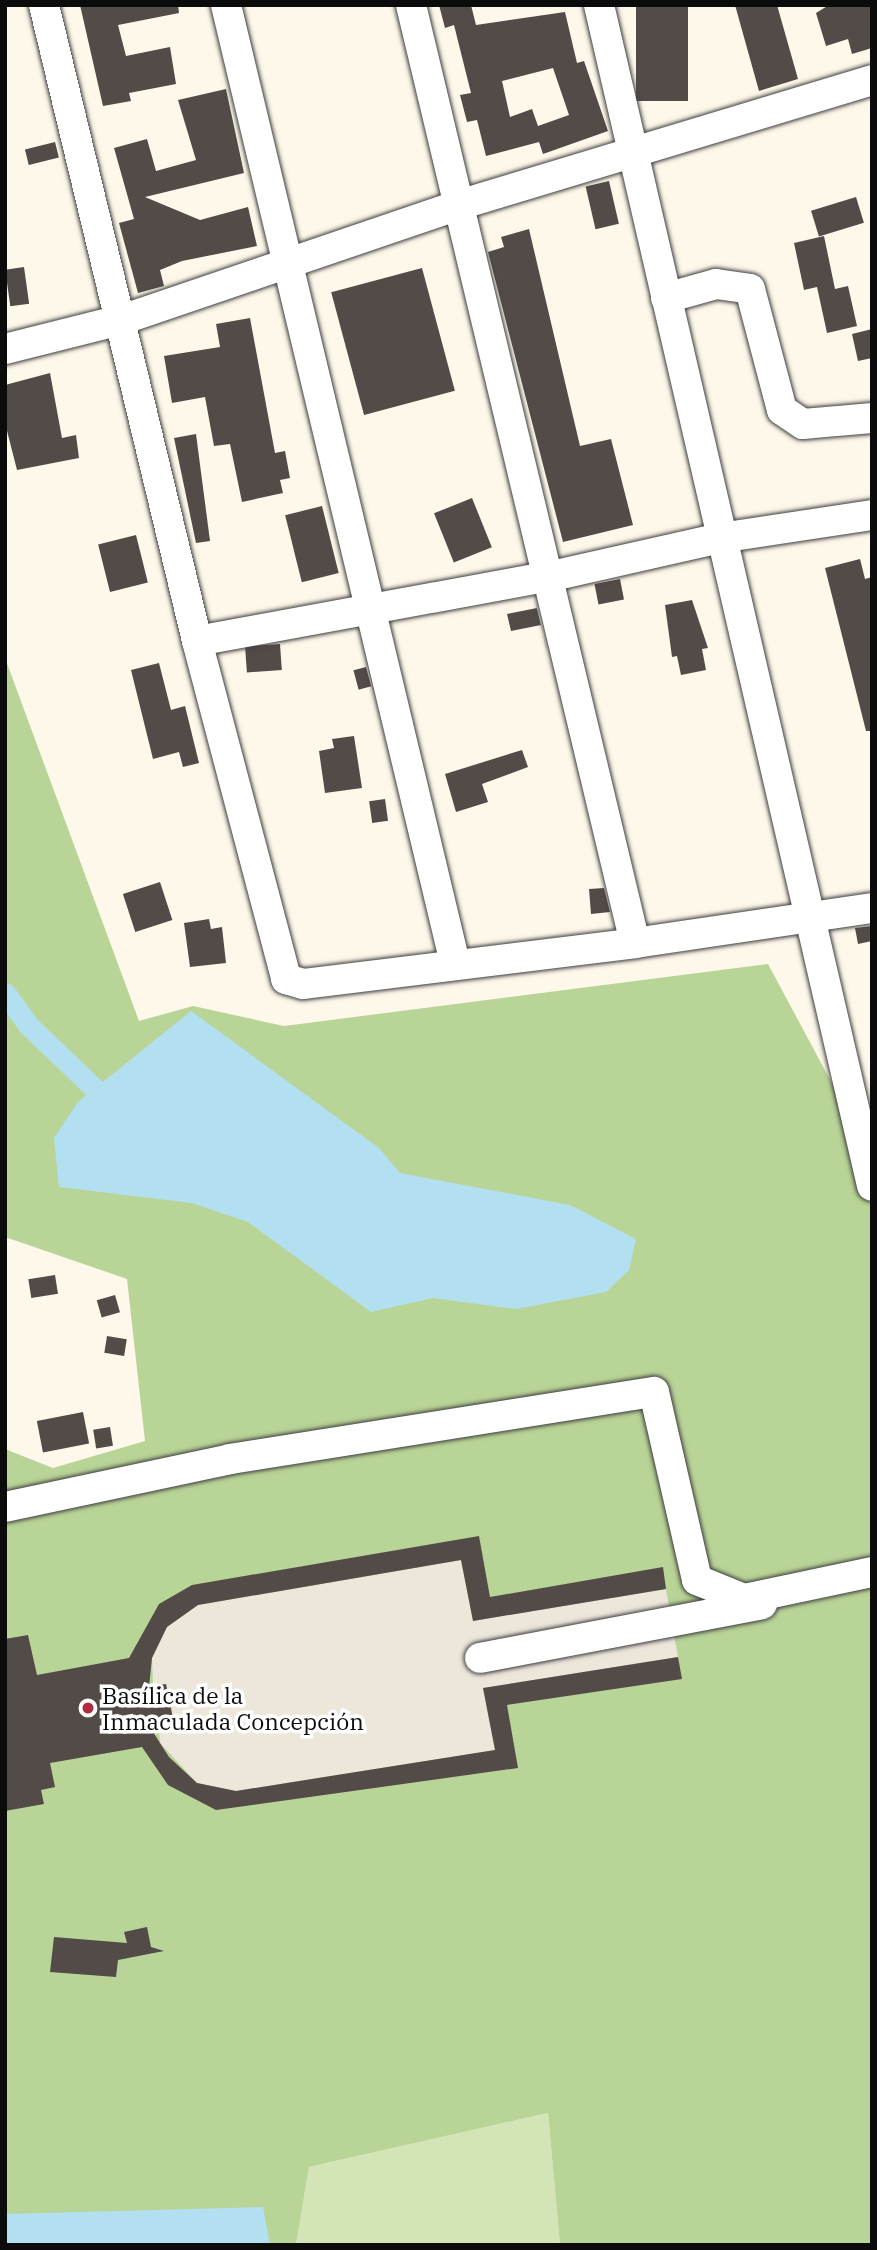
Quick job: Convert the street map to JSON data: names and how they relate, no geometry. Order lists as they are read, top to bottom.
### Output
{
  "places": ["Basílica de la Inmaculada Concepción"]
}
